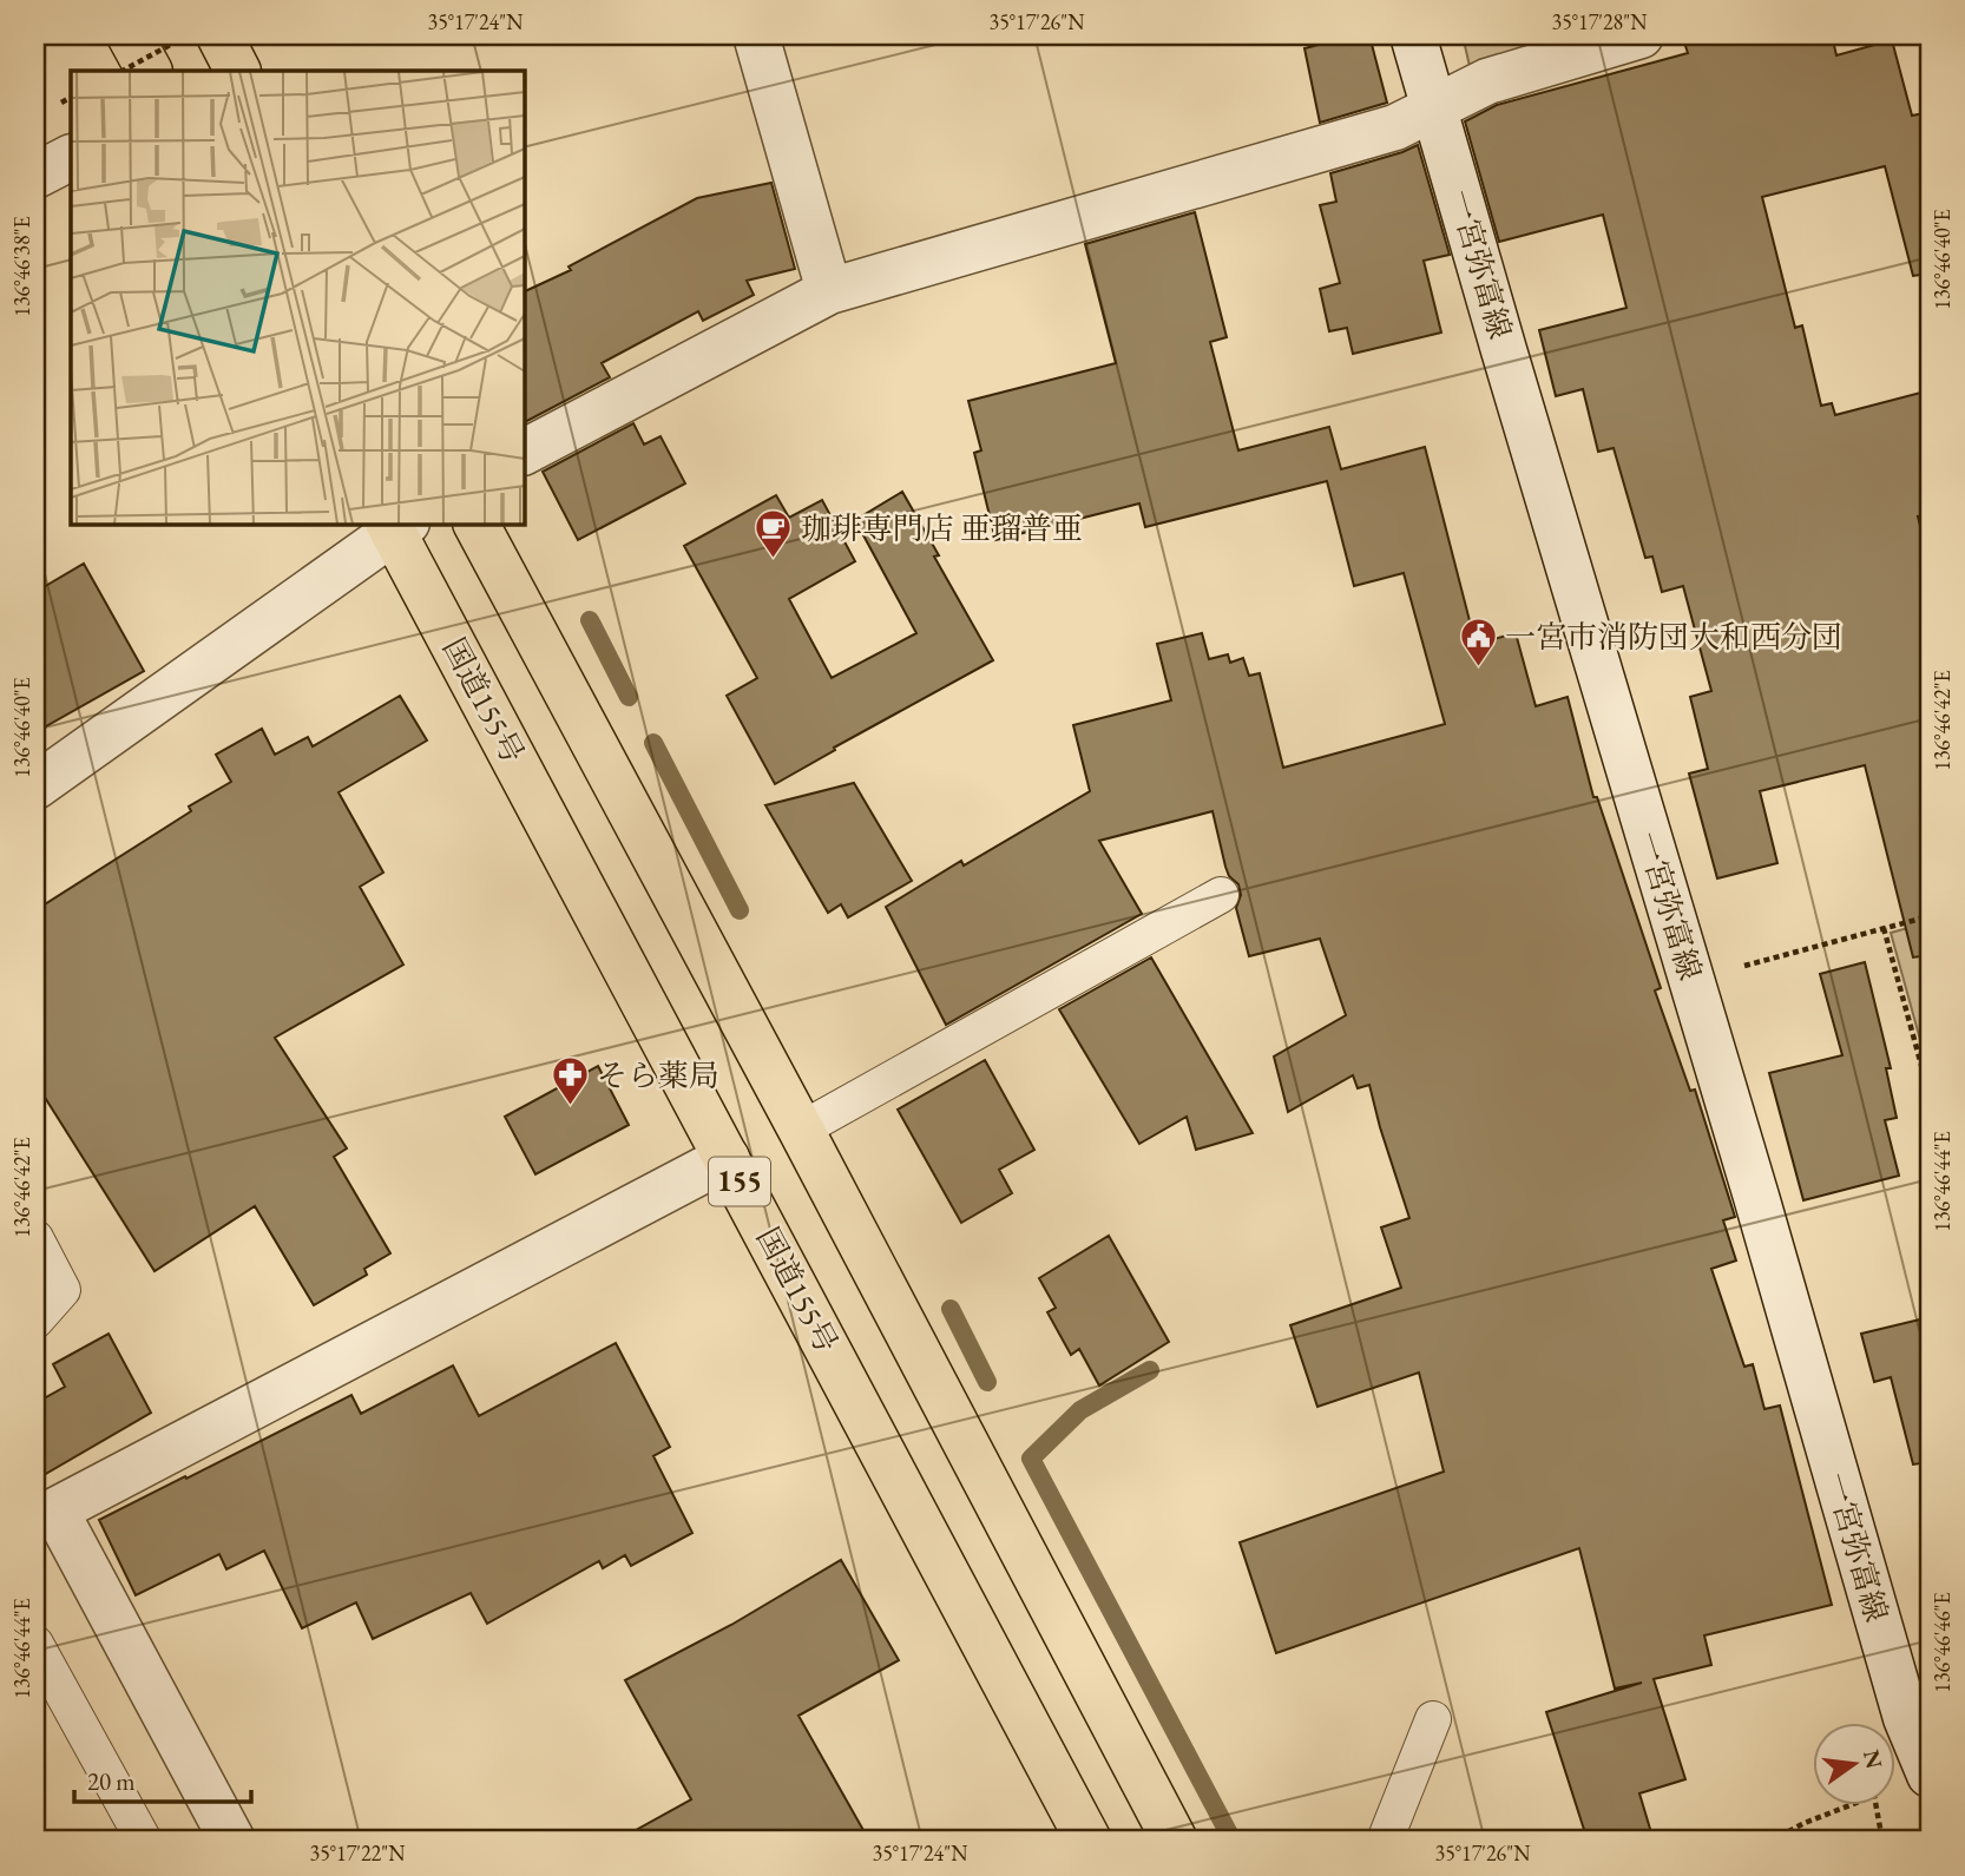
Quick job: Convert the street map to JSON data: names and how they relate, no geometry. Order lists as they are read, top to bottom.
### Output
{
  "streets": {
    "highway": ["国道155号", "155"],
    "street": ["一宮弥富線"]
  },
  "places": {
    "cafe": ["珈琲専門店 亜瑠普亜"],
    "public building": ["一宮市消防団大和西分団"],
    "pharmacy": ["そら薬局"]
  },
  "scale_bar": "20 m",
  "north": "right",
  "coordinates": [
    "35°17'24\"N",
    "35°17'26\"N",
    "35°17'28\"N",
    "136°46'40\"E",
    "136°46'38\"E",
    "136°46'42\"E",
    "136°46'44\"E",
    "136°46'46\"E",
    "35°17'22\"N"
  ]
}
